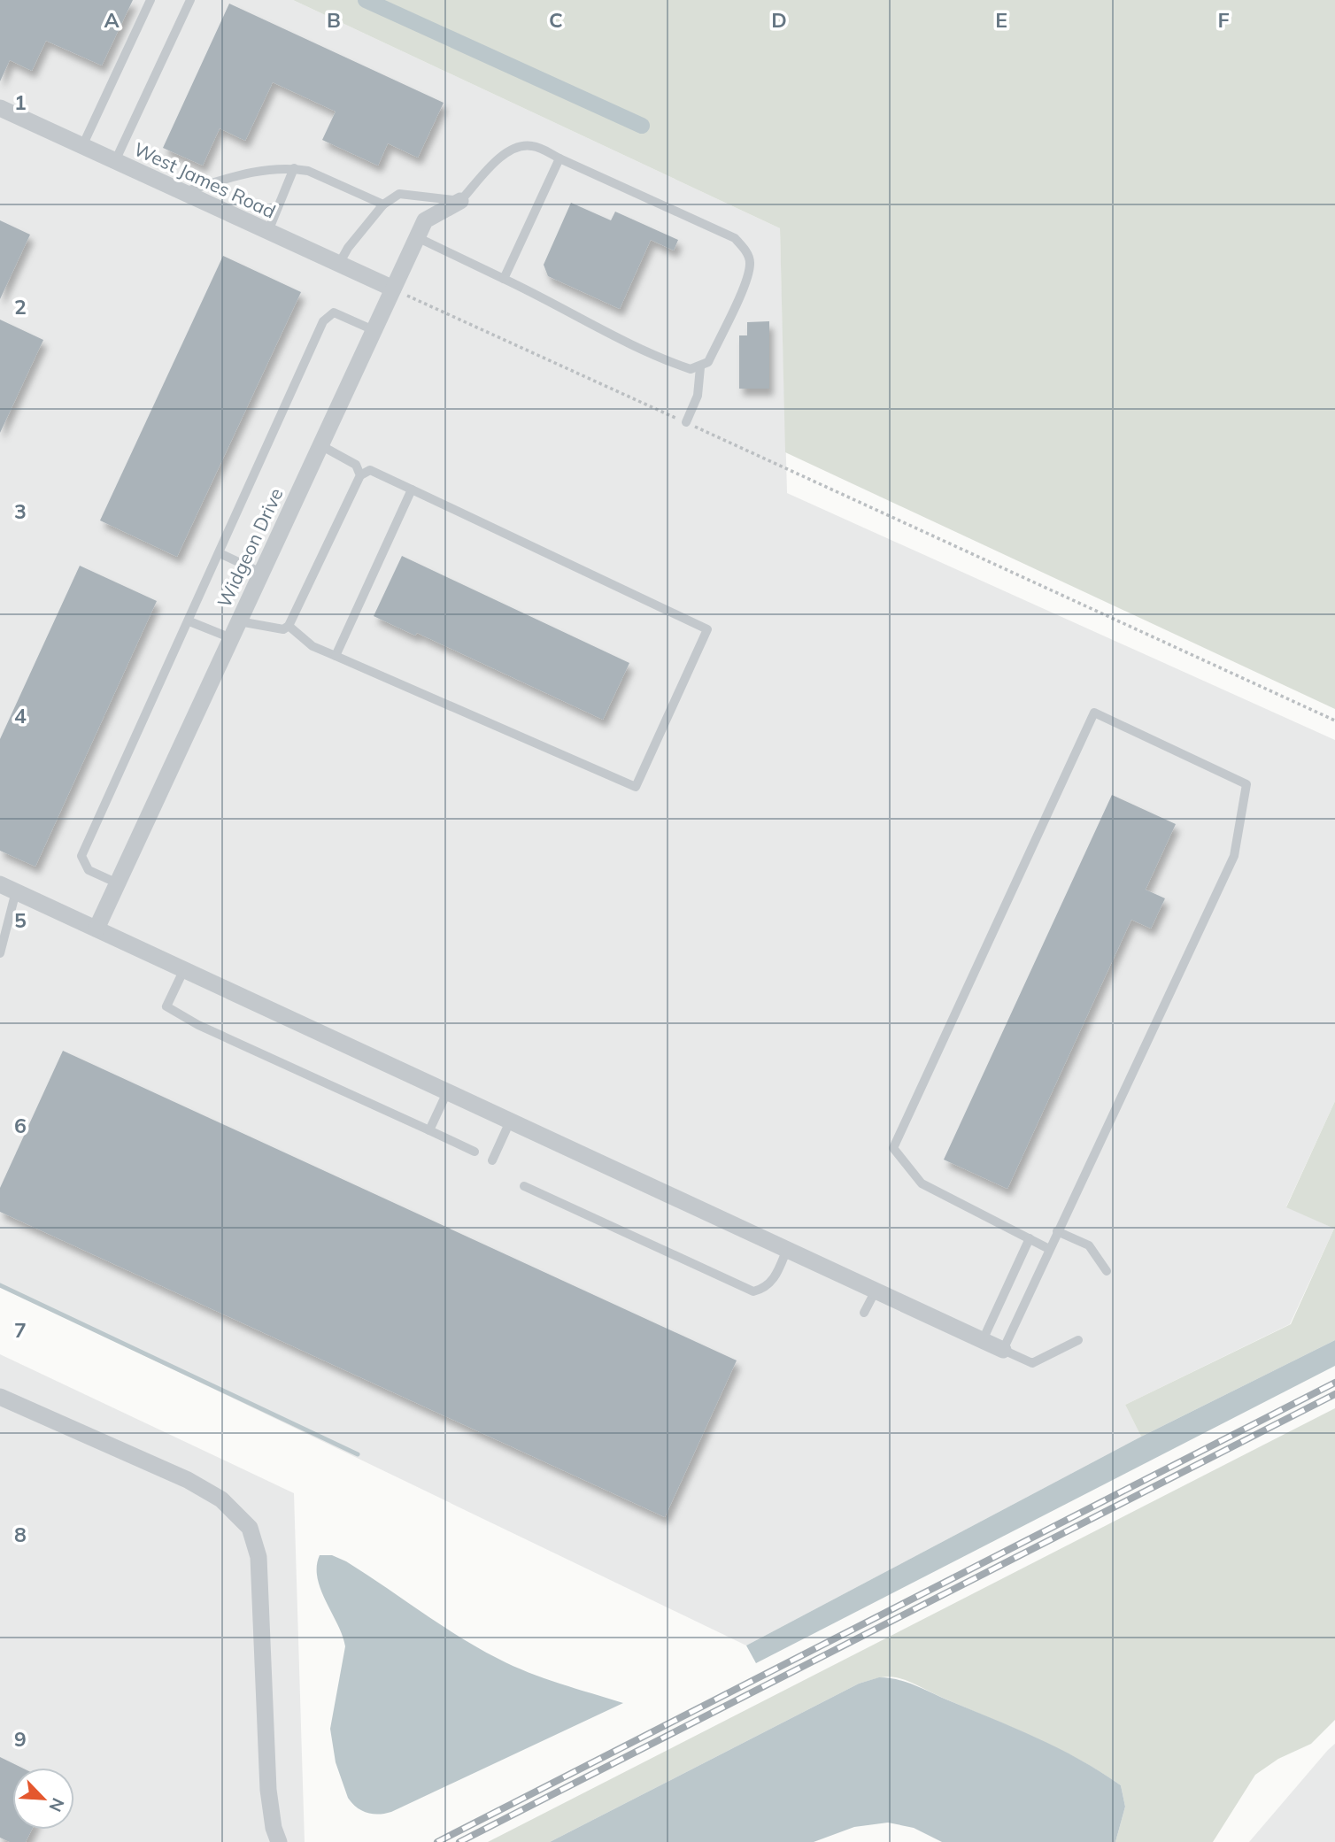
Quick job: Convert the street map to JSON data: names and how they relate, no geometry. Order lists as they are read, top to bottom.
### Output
{
  "streets": {
    "street": ["West James Road", "Widgeon Drive"]
  },
  "crossings": [
    ["West James Road", "Widgeon Drive"]
  ],
  "north": "bottom right",
  "grid": {
    "columns": [
      "A",
      "B",
      "C",
      "D",
      "E",
      "F"
    ],
    "rows": [
      "1",
      "2",
      "3",
      "4",
      "5",
      "6",
      "7",
      "8",
      "9"
    ]
  }
}
